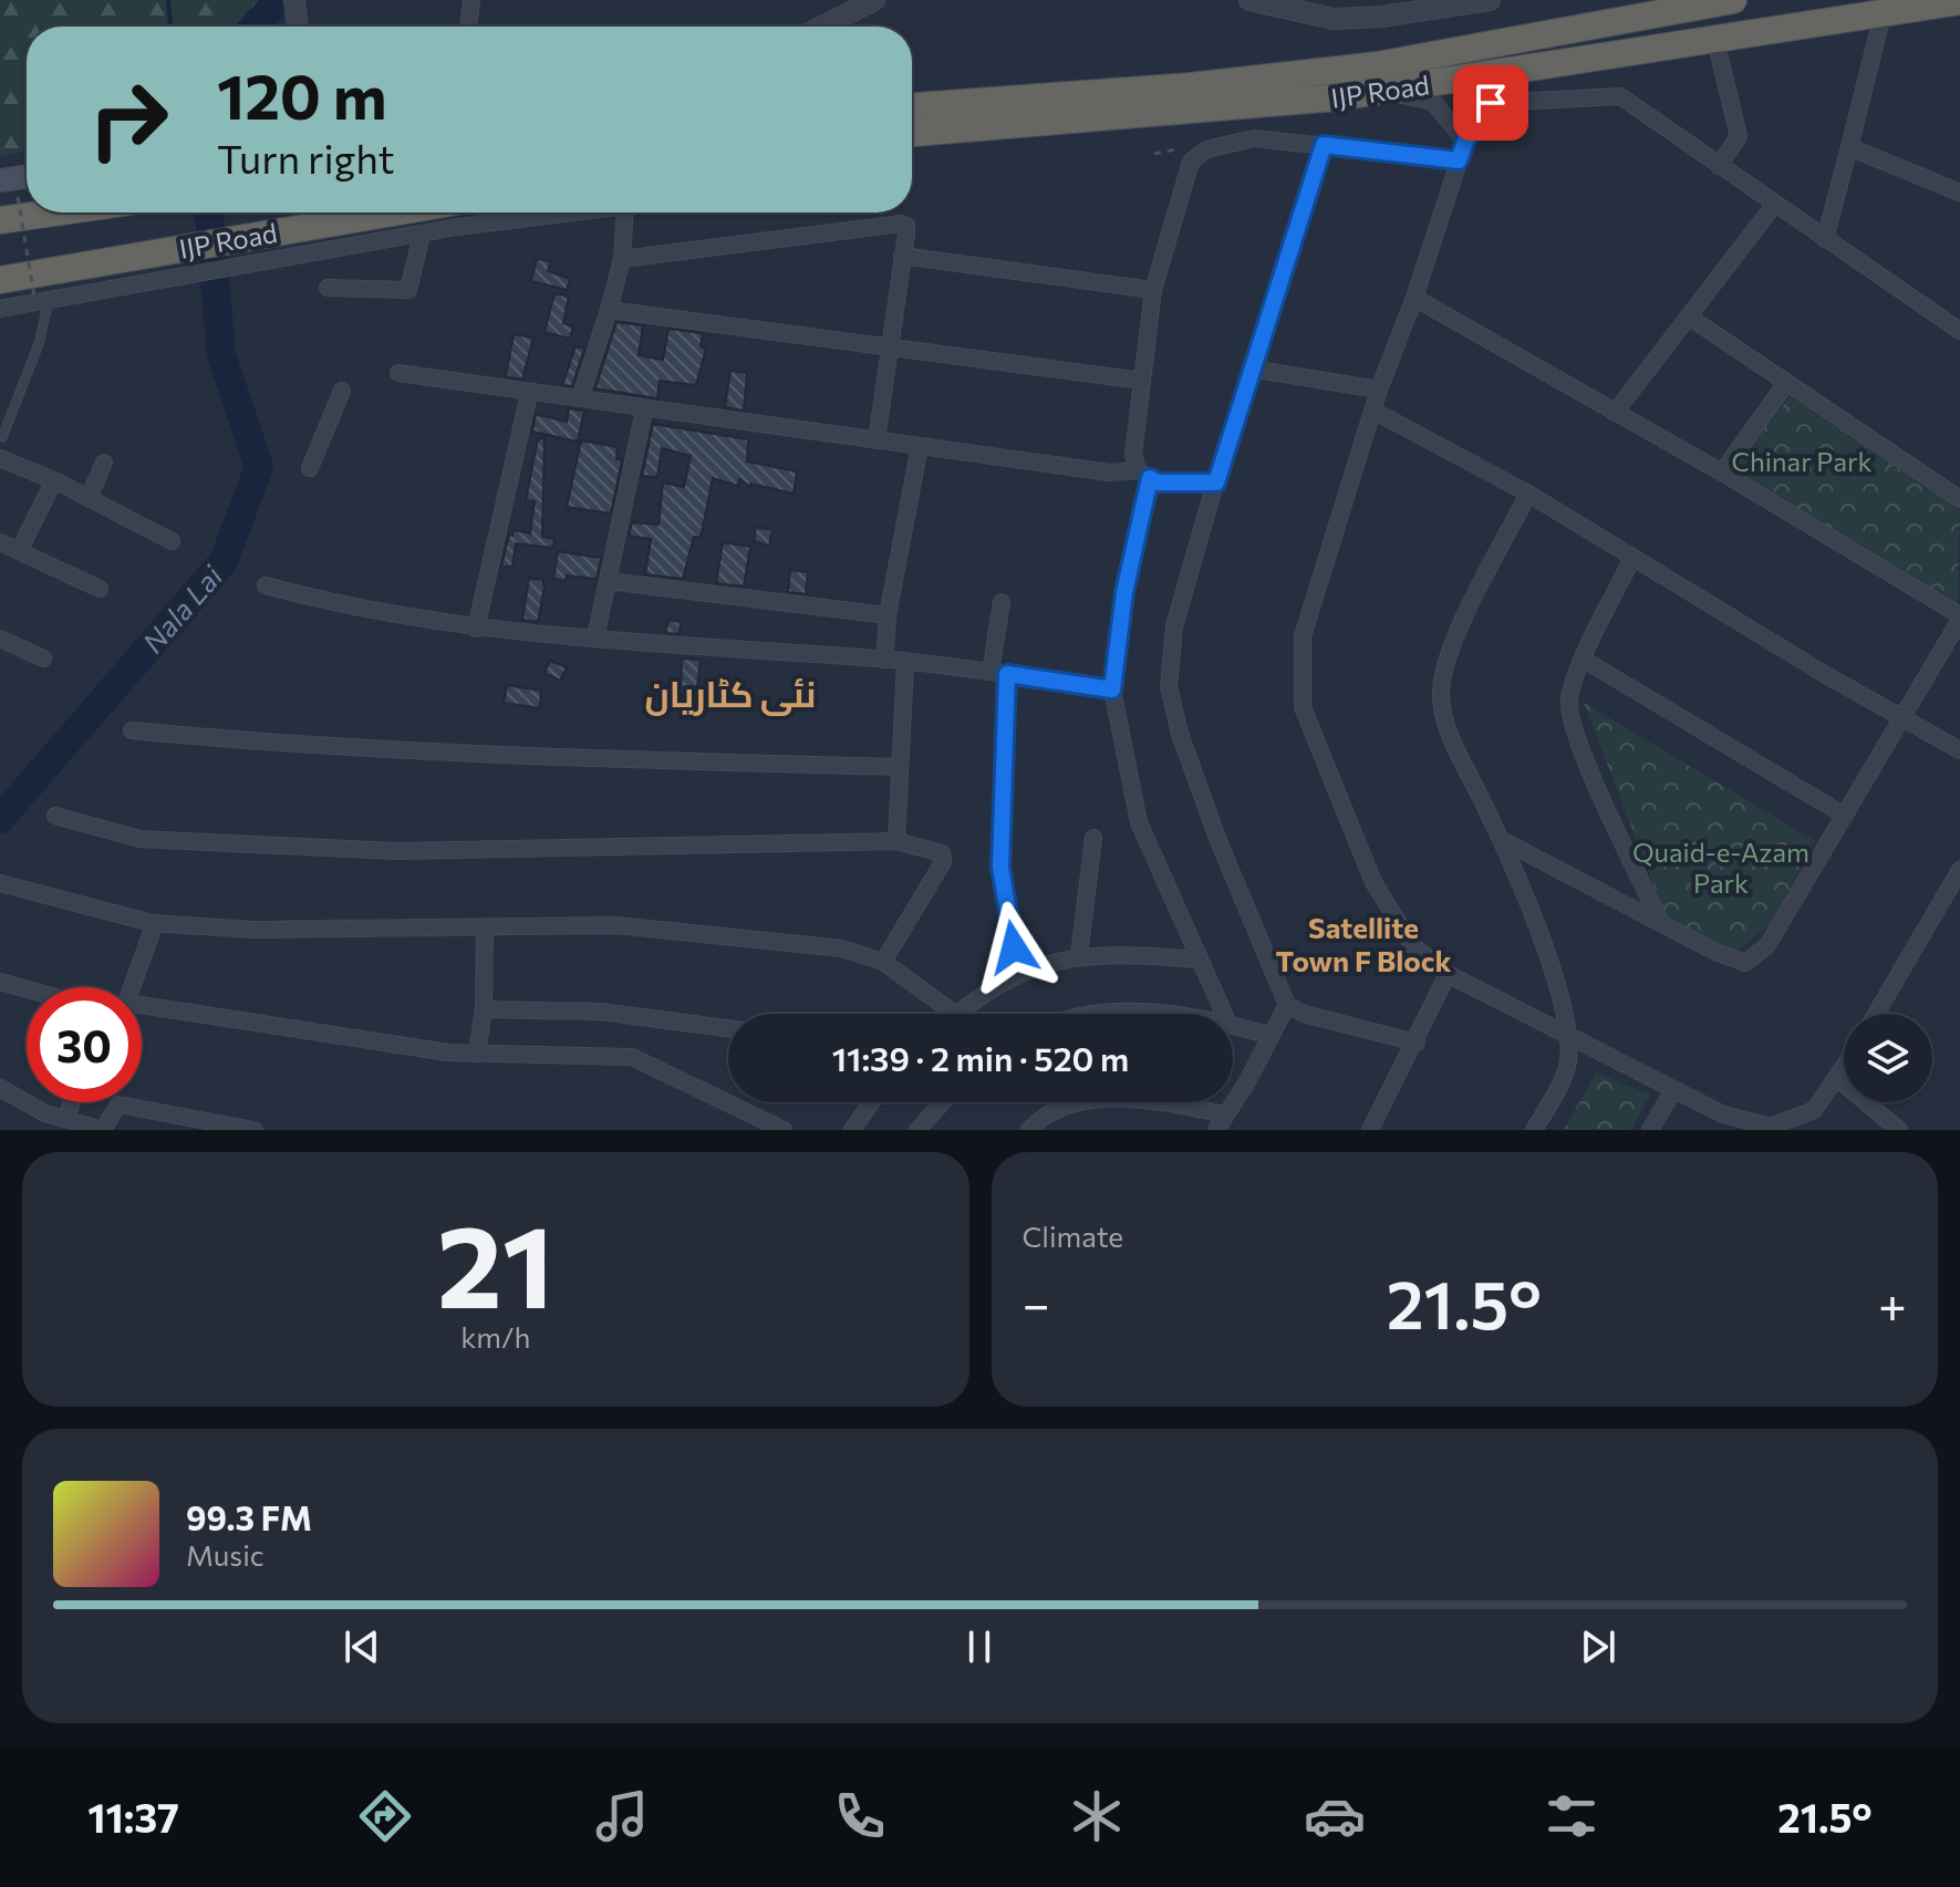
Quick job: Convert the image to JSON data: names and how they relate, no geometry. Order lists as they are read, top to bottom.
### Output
{
  "streets": {
    "highway": ["IJP Road"]
  },
  "districts": ["نئی کٹاریان", "Satellite Town F Block"],
  "water": ["Nala Lai"],
  "parks": ["Chinar Park", "Quaid-e-Azam Park"],
  "page": {
    "turn": ["120 m", "Turn right"],
    "limit": "30",
    "trip": "11:39 · 2 min · 520 m",
    "tile": [
      ["21", "km/h"],
      "Climate"
    ],
    "heat": ["−", "21.5°", "+"],
    "song": ["99.3 FM", "Music"],
    "tabs": ["11:37", "21.5°"]
  }
}
